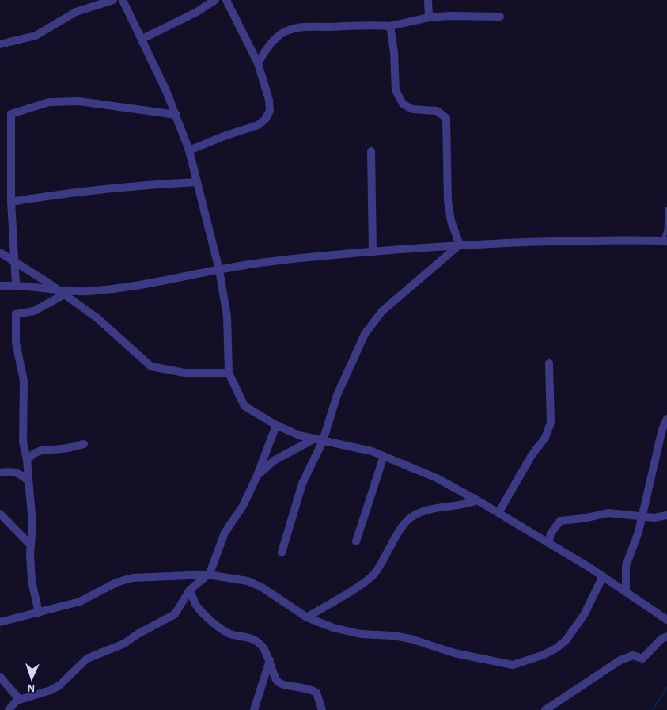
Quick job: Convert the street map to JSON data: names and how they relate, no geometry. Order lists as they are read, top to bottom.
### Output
{
  "north": "bottom"
}
